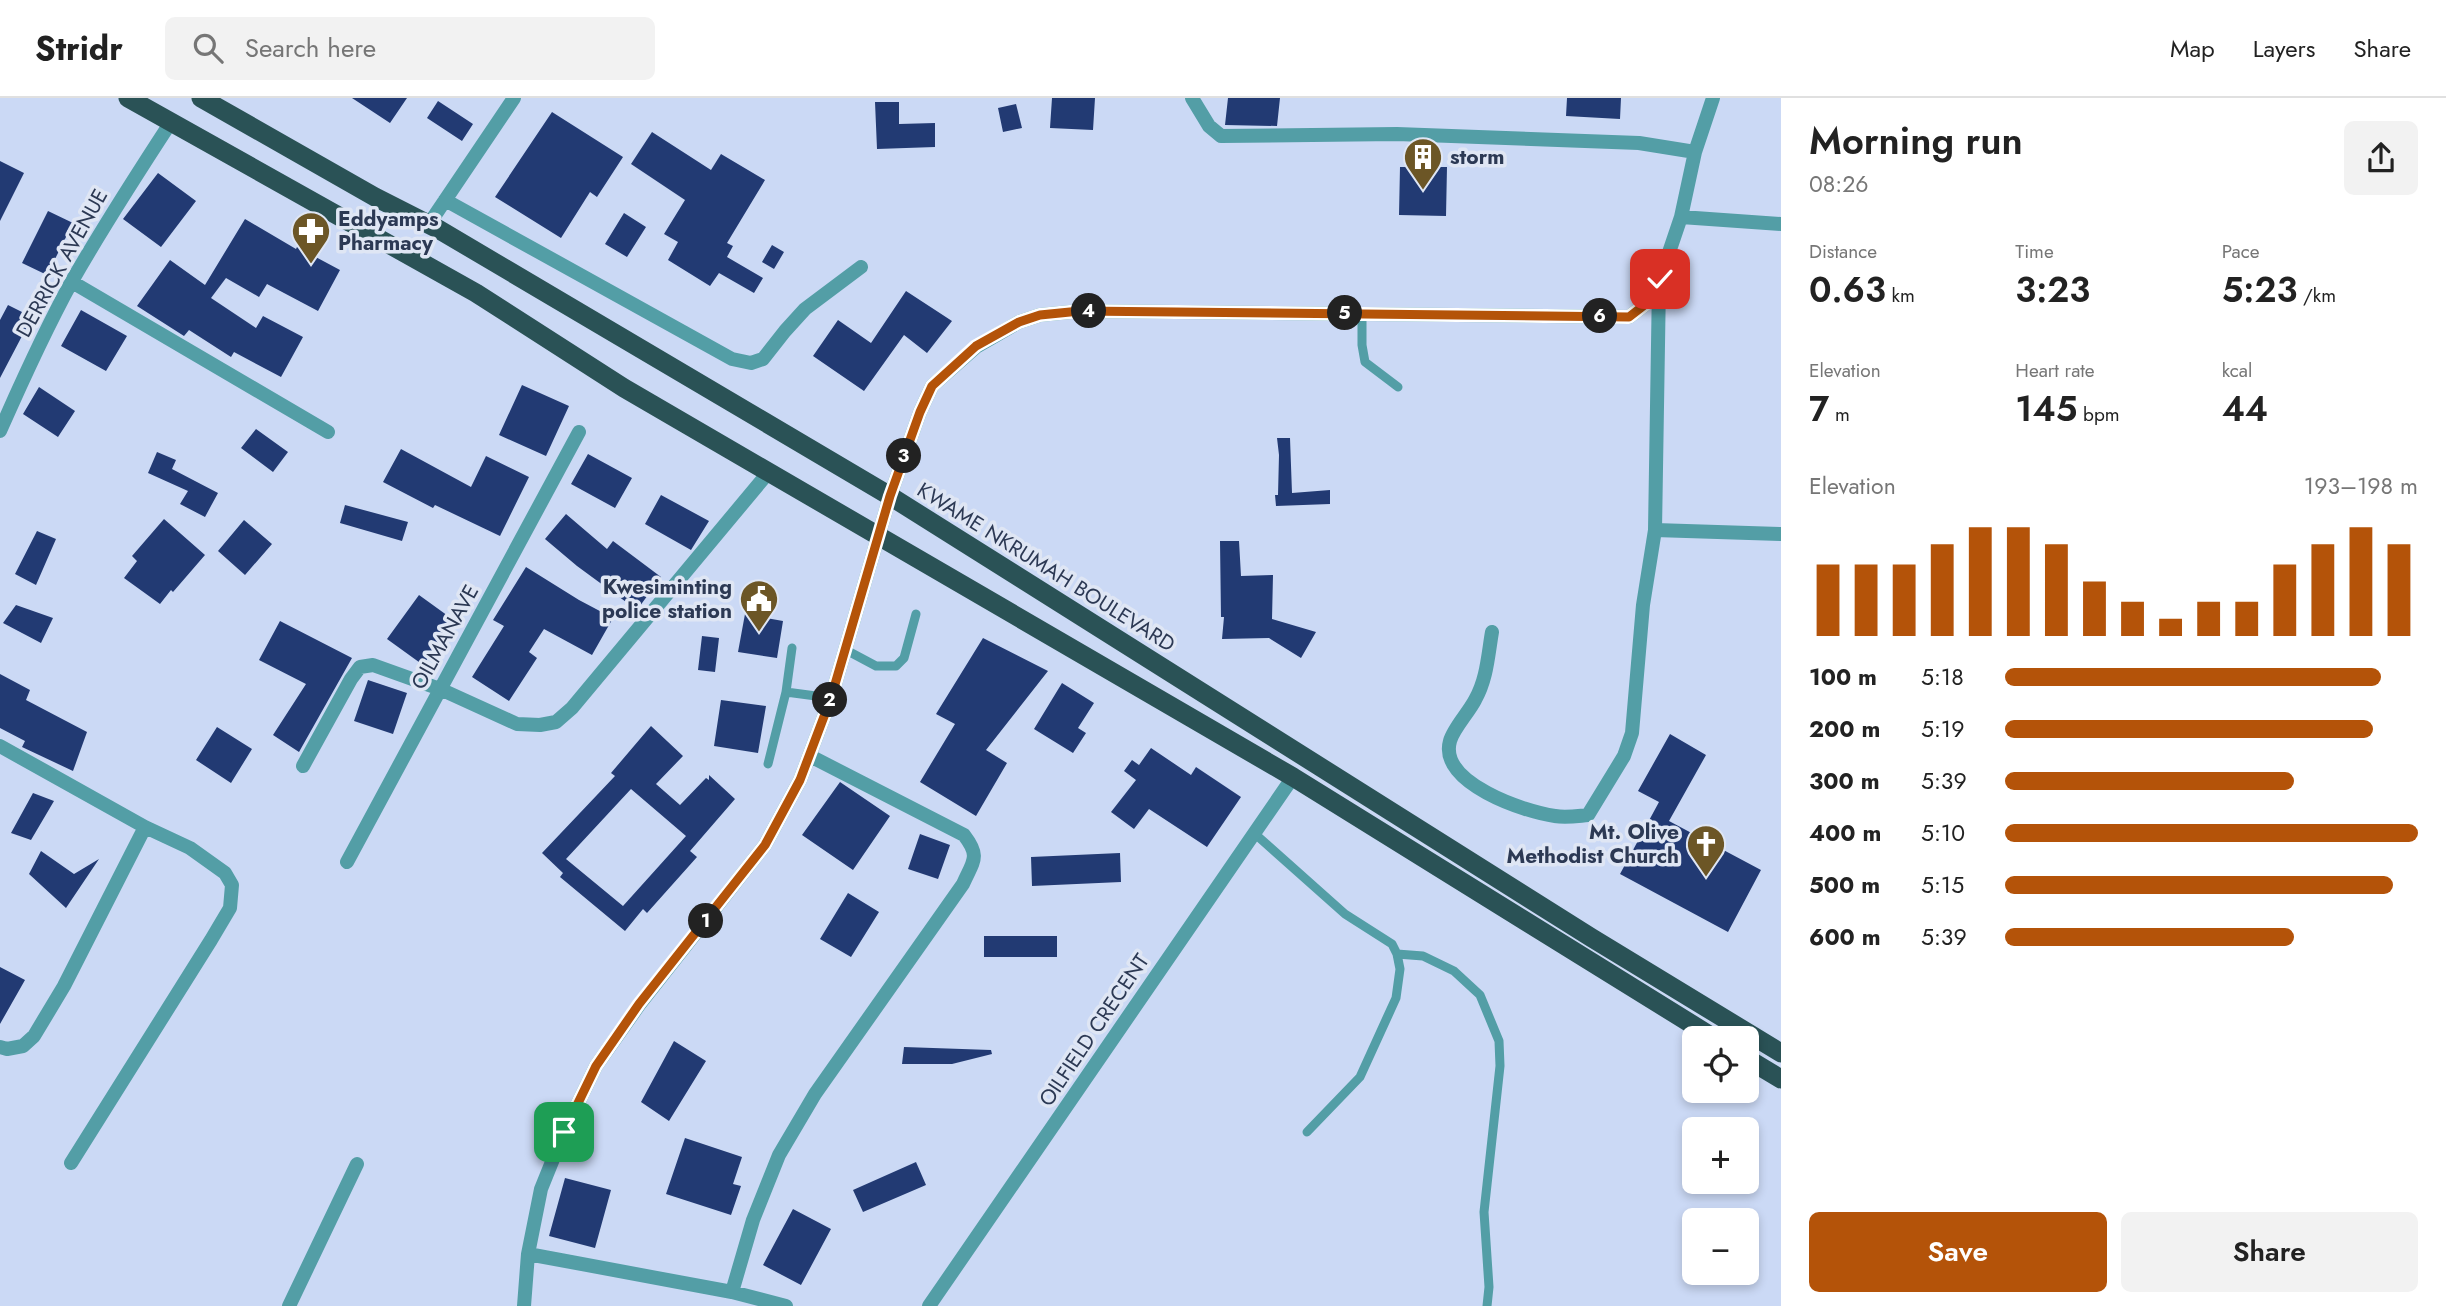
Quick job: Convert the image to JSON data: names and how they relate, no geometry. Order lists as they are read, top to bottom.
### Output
{
  "streets": {
    "highway": ["KWAME NKRUMAH BOULEVARD"],
    "street": ["DERRICK AVENUE", "OILMANAVE", "OILFIELD CRECENT"]
  },
  "places": {
    "building": ["storm"],
    "pharmacy": ["Eddyamps Pharmacy"],
    "public building": ["Kwesiminting police station"],
    "church": ["Mt. Olive Methodist Church"]
  },
  "page": {
    "header": "Stridr",
    "search": "Search here",
    "nav": ["Map", "Layers", "Share"],
    "heading": ["Morning run", "08:26"],
    "stats": [
      ["Distance", "0.63 km"],
      ["Time", "3:23"],
      ["Pace", "5:23 /km"],
      ["Elevation", "7 m"],
      ["Heart rate", "145 bpm"],
      ["kcal", "44"]
    ],
    "pins": [
      "4",
      "5",
      "6",
      "3",
      "2",
      "1"
    ],
    "chart": ["Elevation", "193–198 m"],
    "list": [
      {
        "name": "100 m",
        "note": "5:18"
      },
      {
        "name": "200 m",
        "note": "5:19"
      },
      {
        "name": "300 m",
        "note": "5:39"
      },
      {
        "name": "400 m",
        "note": "5:10"
      },
      {
        "name": "500 m",
        "note": "5:15"
      },
      {
        "name": "600 m",
        "note": "5:39"
      }
    ],
    "map_buttons": ["+", "−"],
    "buttons": ["Save", "Share"]
  }
}
